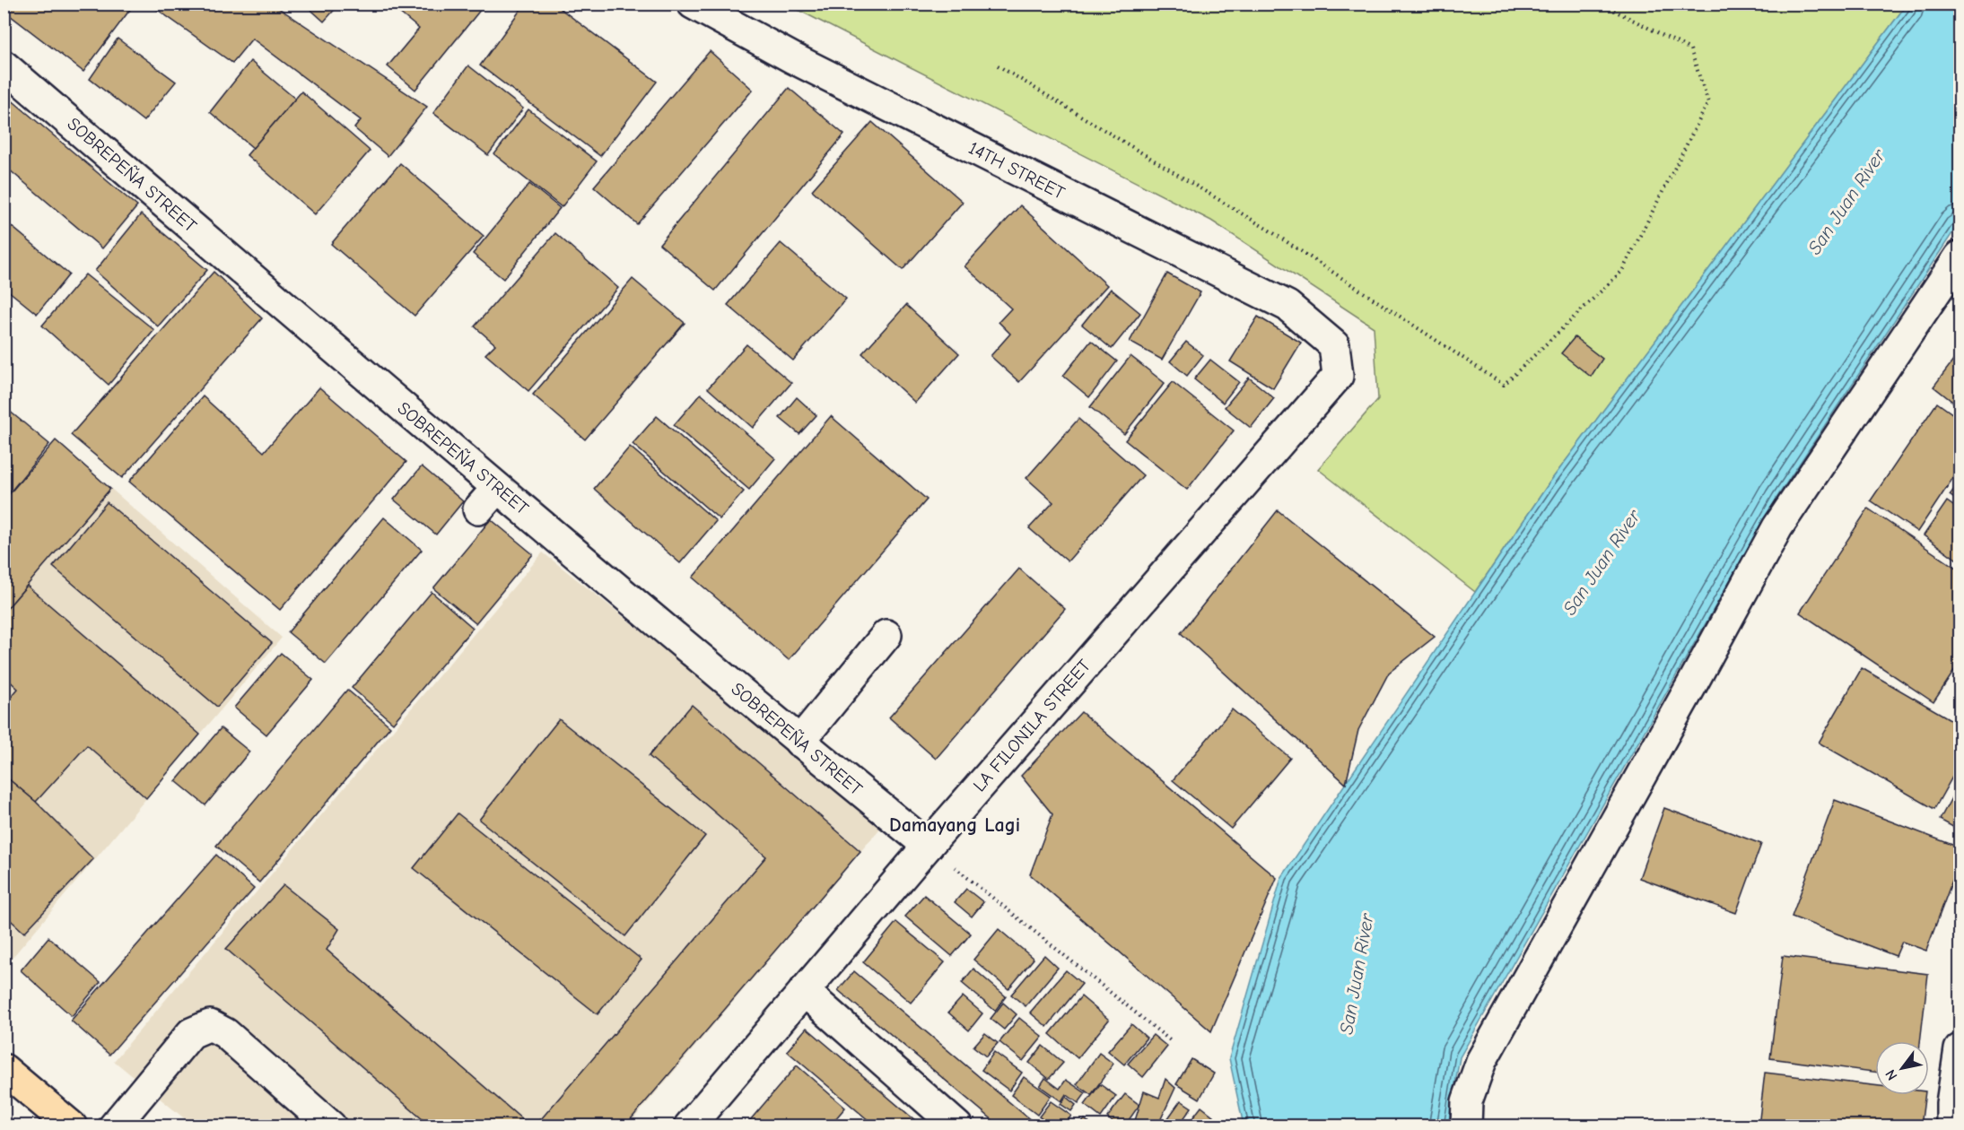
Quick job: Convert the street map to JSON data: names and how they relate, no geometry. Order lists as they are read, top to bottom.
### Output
{
  "streets": {
    "street": ["14TH STREET", "SOBREPEÑA STREET", "LA FILONILA STREET"]
  },
  "crossings": [
    ["14TH STREET", "LA FILONILA STREET"],
    ["SOBREPEÑA STREET", "LA FILONILA STREET"]
  ],
  "districts": ["Damayang Lagi"],
  "water": ["San Juan River"],
  "north": "bottom left"
}
